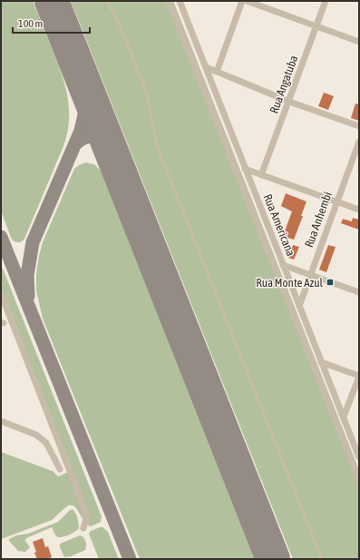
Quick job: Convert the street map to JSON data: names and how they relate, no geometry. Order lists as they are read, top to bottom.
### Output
{
  "streets": {
    "street": ["Rua Angatuba", "Rua Anhembi", "Rua Americana"]
  },
  "crossings": [
    ["Rua Anhembi", "Rua Americana"]
  ],
  "places": {
    "transit": ["Rua Monte Azul"]
  },
  "scale_bar": "100 m"
}
